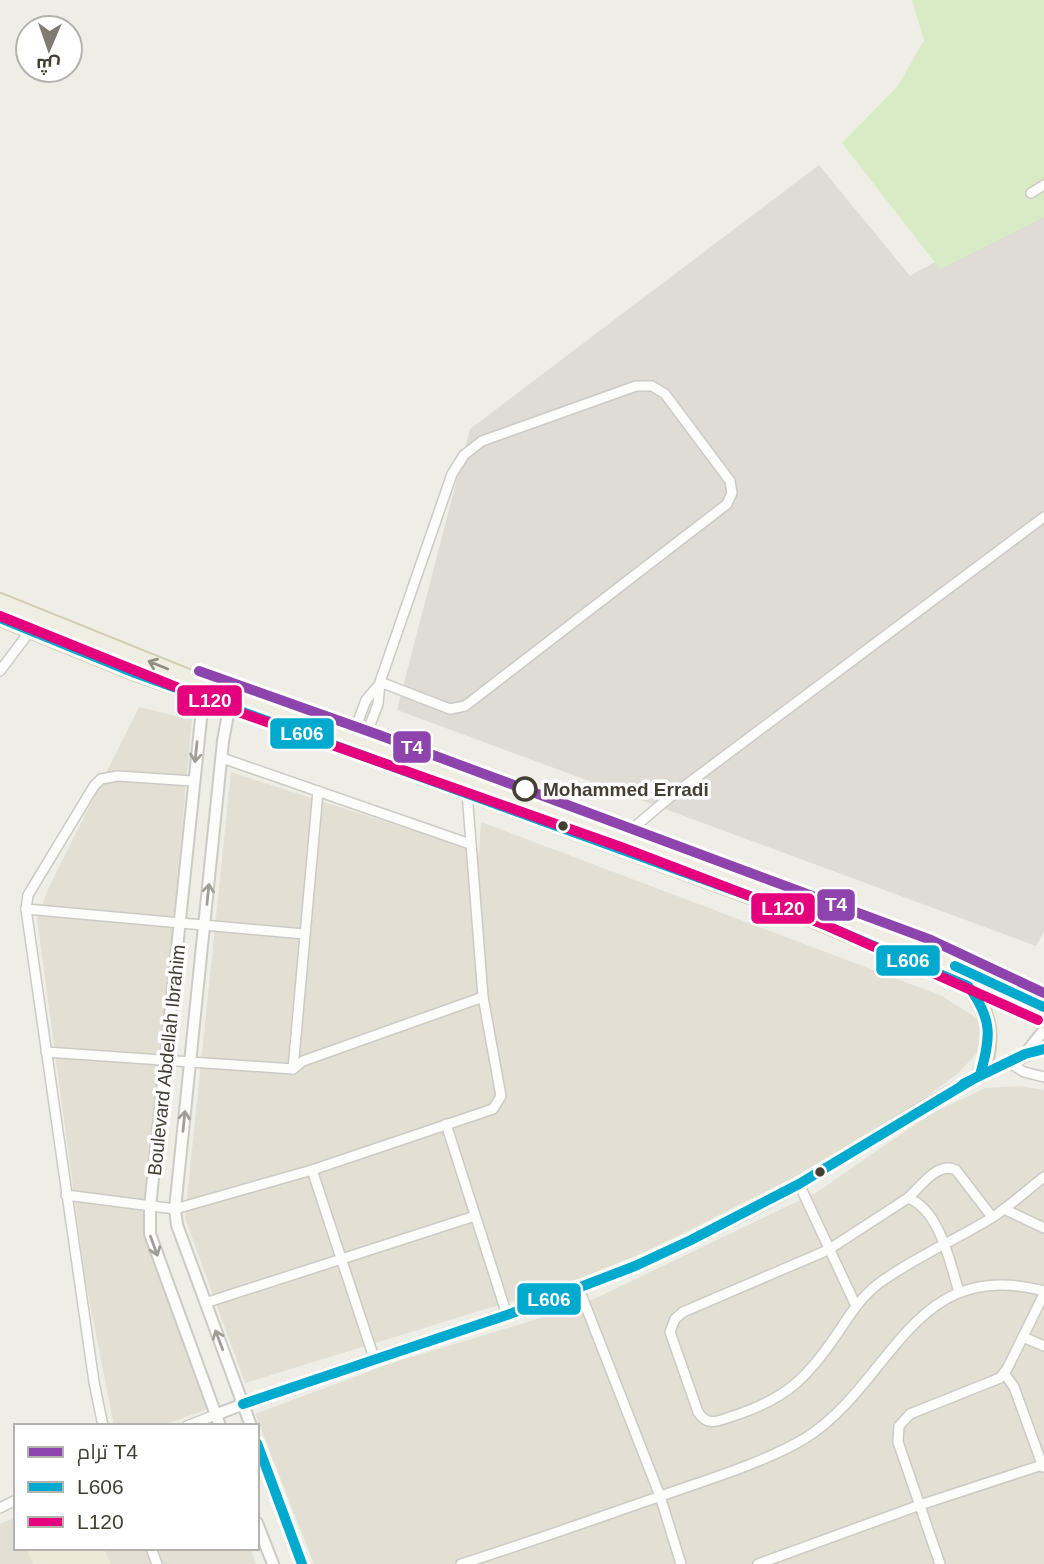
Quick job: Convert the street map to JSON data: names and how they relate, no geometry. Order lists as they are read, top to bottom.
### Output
{
  "streets": {
    "street": ["Boulevard Abdellah Ibrahim"]
  },
  "places": ["Mohammed Erradi"],
  "lines": ["transit line L120", "transit line L606", "tram line T4"],
  "legend": ["ترام T4", "L606", "L120"],
  "north": "bottom"
}
